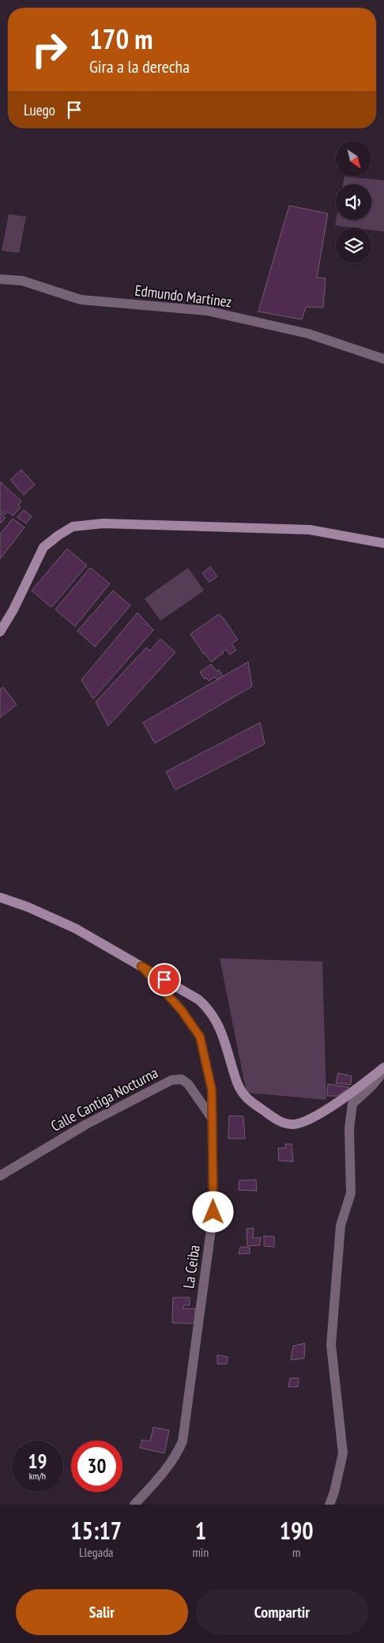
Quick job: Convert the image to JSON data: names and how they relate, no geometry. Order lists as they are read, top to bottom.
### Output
{
  "streets": {
    "street": ["Edmundo Martinez", "Calle Cantiga Nocturna", "La Ceiba"]
  },
  "crossings": [
    ["Calle Cantiga Nocturna", "La Ceiba"]
  ],
  "north": "bottom right",
  "page": {
    "turn": ["170 m", "Gira a la derecha"],
    "then": "Luego",
    "speed": "19 km/h",
    "limit": "30",
    "eta": [
      "15:17",
      "Llegada",
      "1",
      "min",
      "190",
      "m"
    ],
    "buttons": ["Salir", "Compartir"]
  }
}
